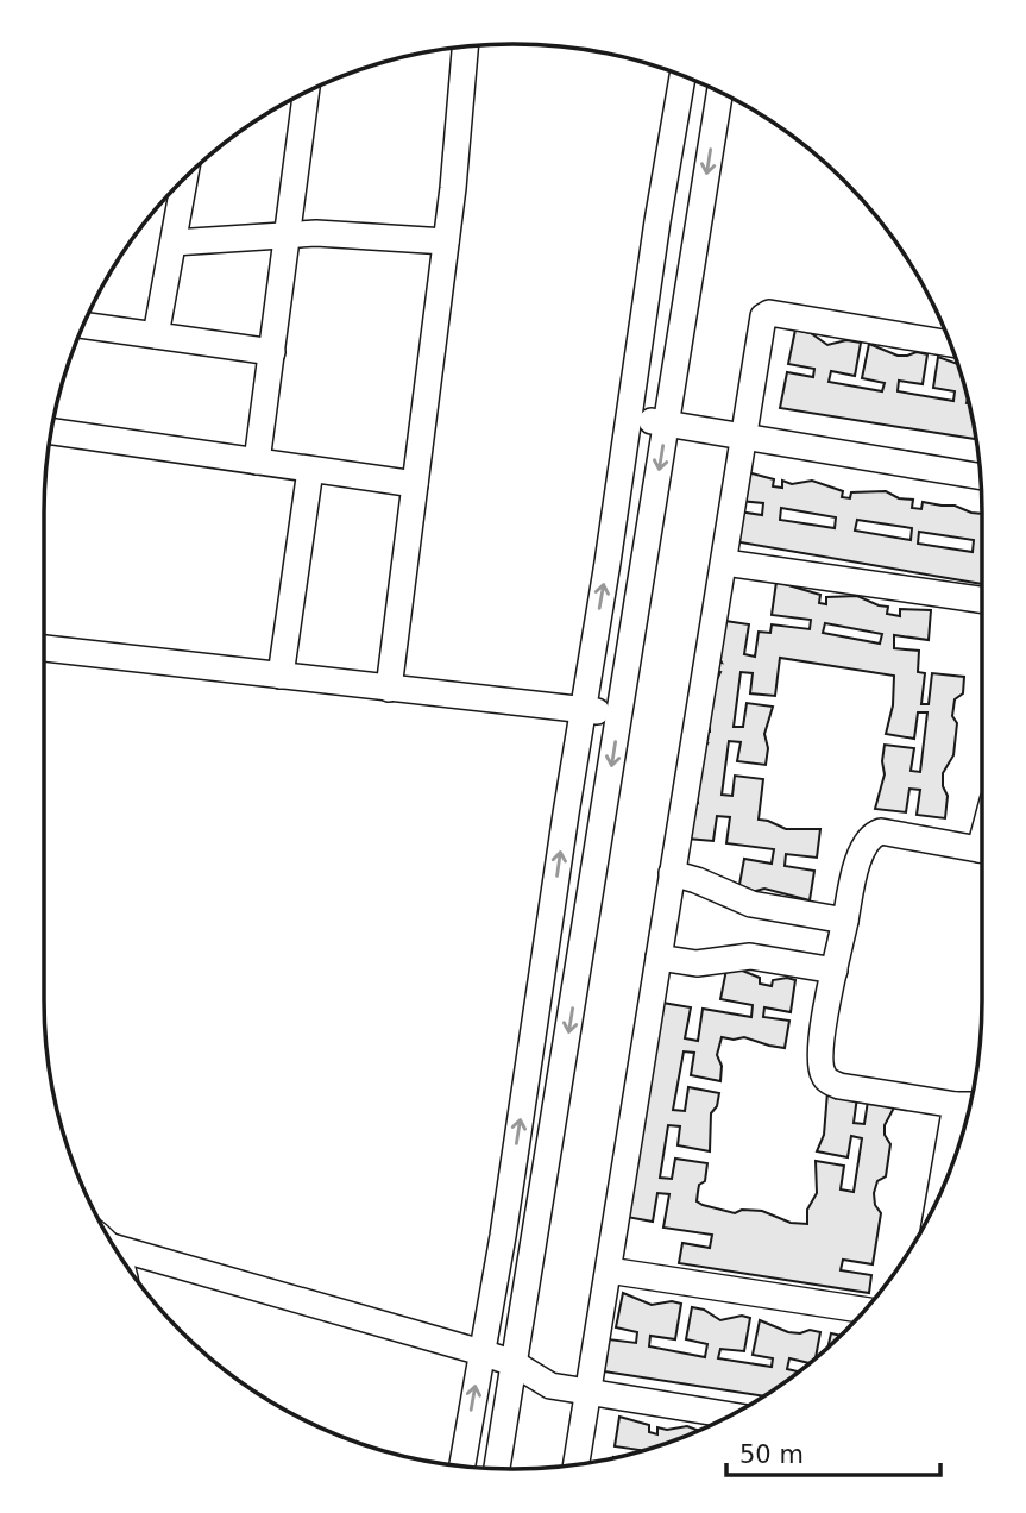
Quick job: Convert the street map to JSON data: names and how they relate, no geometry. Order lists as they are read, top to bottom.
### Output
{
  "scale_bar": "50 m"
}
